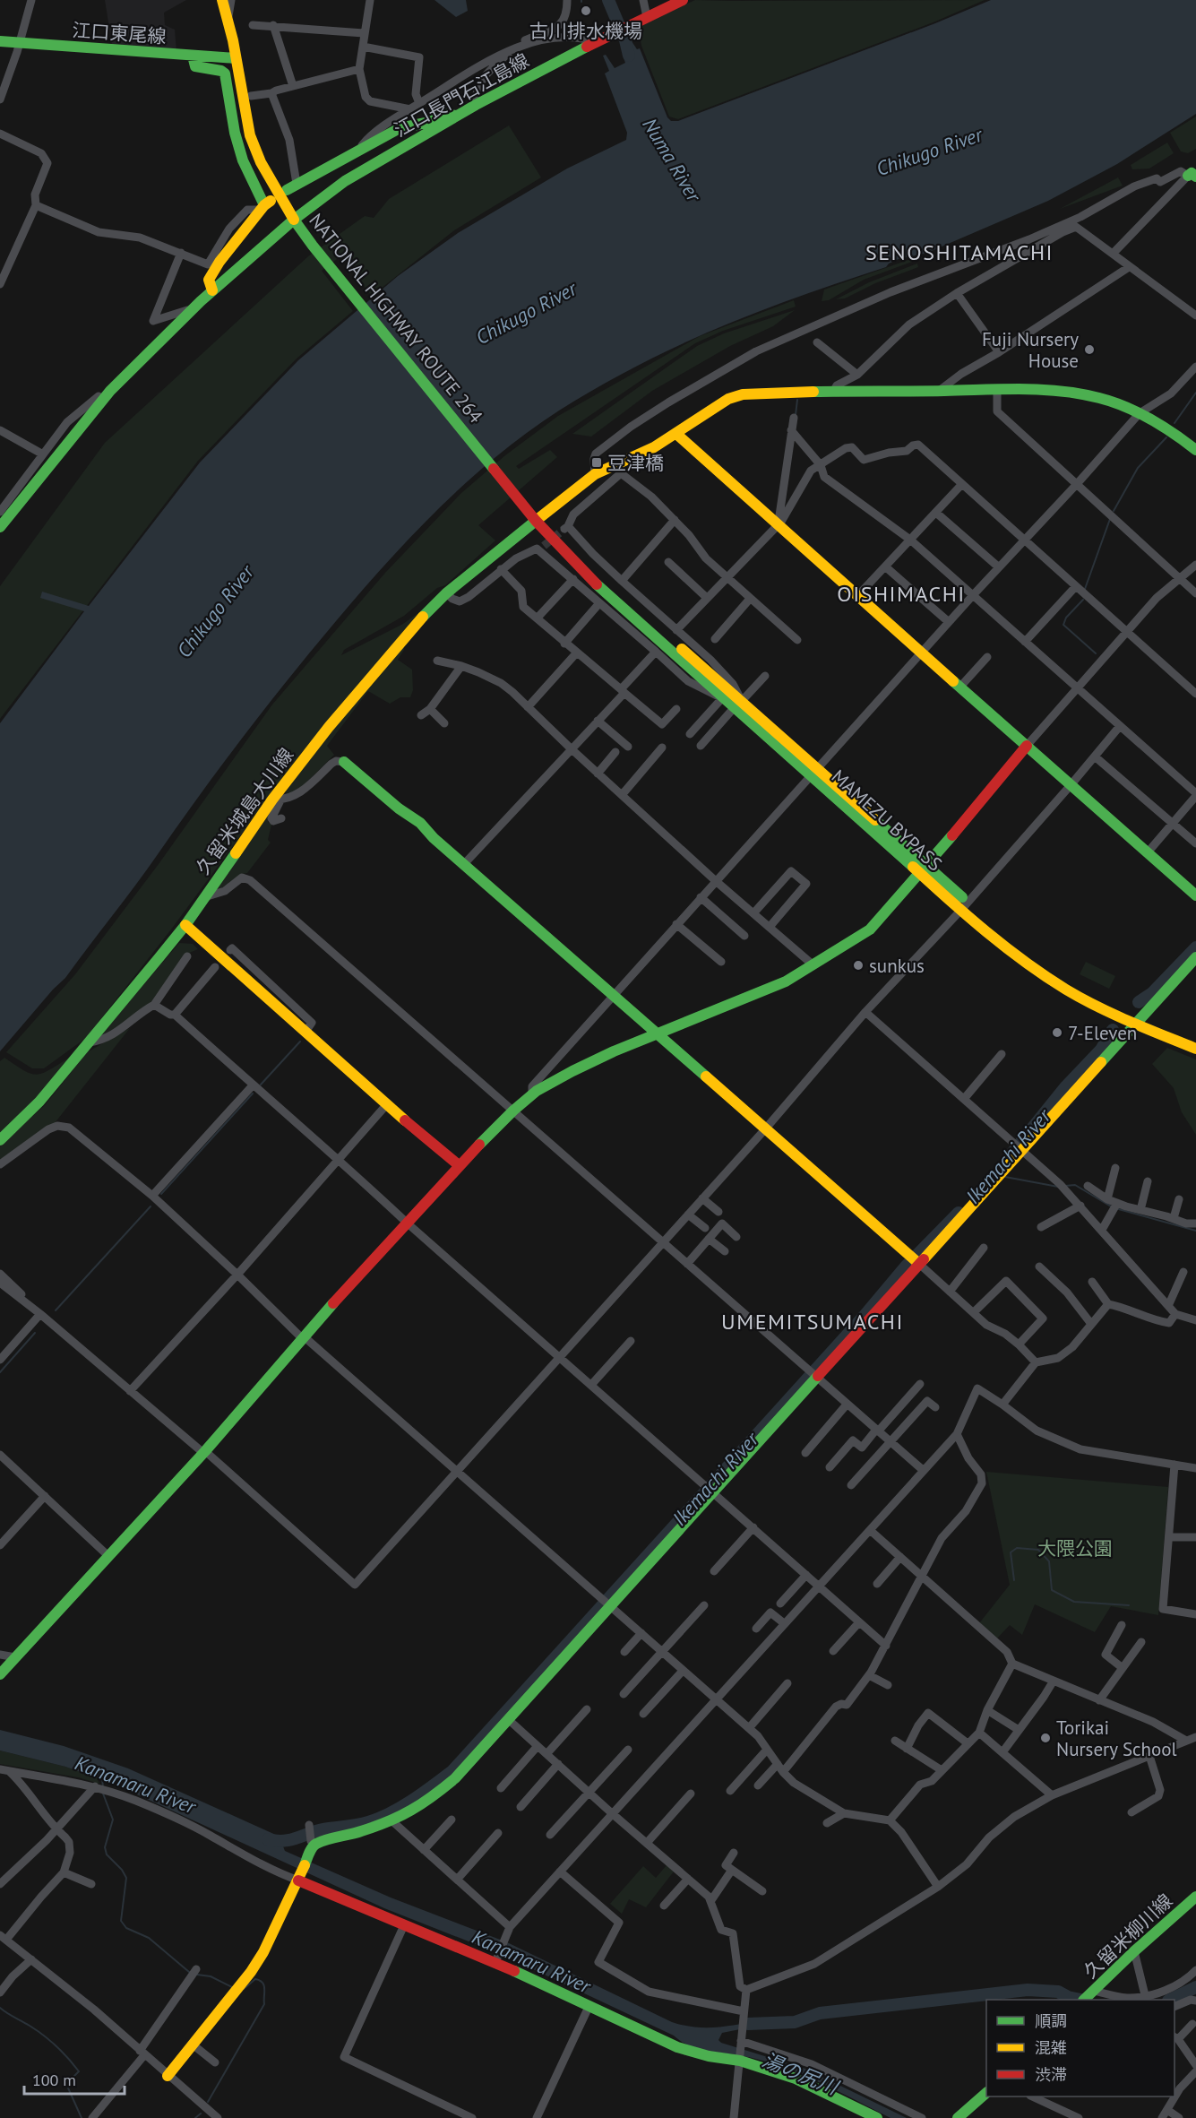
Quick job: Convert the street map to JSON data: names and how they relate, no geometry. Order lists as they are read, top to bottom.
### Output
{
  "streets": {
    "main road": [
      "江口東尾線",
      "江口長門石江島線",
      "NATIONAL HIGHWAY ROUTE 264",
      "久留米城島大川線",
      "MAMEZU BYPASS",
      "久留米柳川線"
    ]
  },
  "crossings": [
    ["江口長門石江島線", "NATIONAL HIGHWAY ROUTE 264"],
    ["NATIONAL HIGHWAY ROUTE 264", "久留米城島大川線"],
    ["NATIONAL HIGHWAY ROUTE 264", "MAMEZU BYPASS"],
    ["久留米城島大川線", "MAMEZU BYPASS"]
  ],
  "districts": ["SENOSHITAMACHI", "OISHIMACHI", "UMEMITSUMACHI"],
  "water": [
    "Chikugo River",
    "Numa River",
    "Ikemachi River",
    "Kanamaru River",
    "湯の尻川"
  ],
  "parks": ["大隈公園"],
  "places": {
    "other": [
      "古川排水機場",
      "Fuji Nursery House",
      "sunkus",
      "7-Eleven",
      "Torikai Nursery School"
    ],
    "transit": ["豆津橋"]
  },
  "legend": ["順調", "混雑", "渋滞"],
  "scale_bar": "100 m"
}
